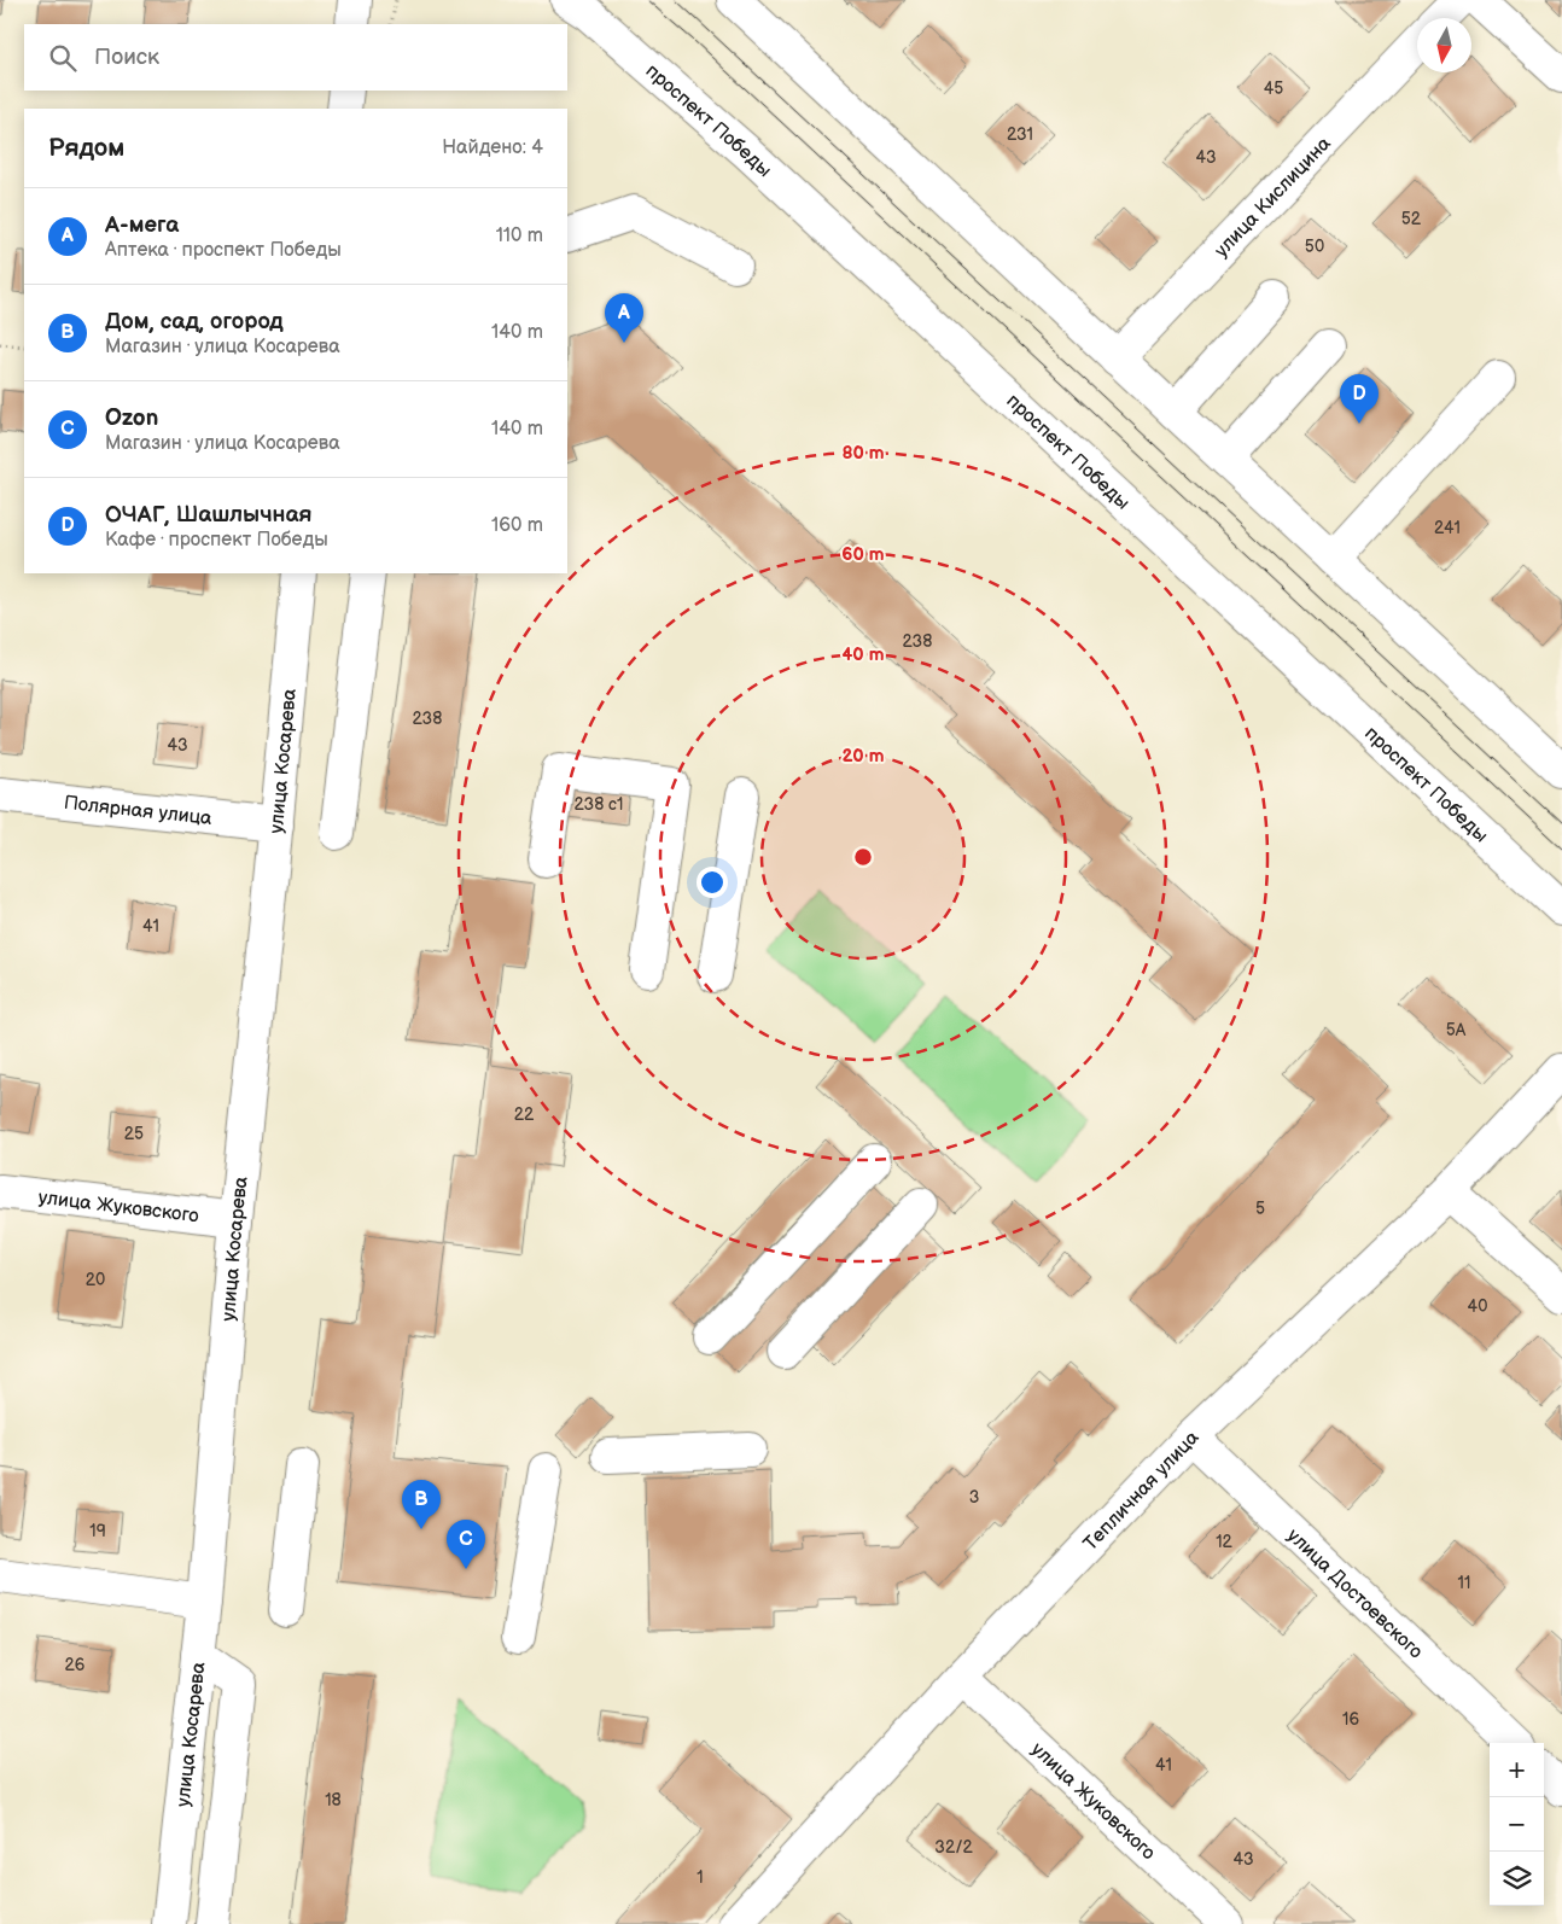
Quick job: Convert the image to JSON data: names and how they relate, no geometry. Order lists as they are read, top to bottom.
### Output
{
  "streets": {
    "street": [
      "проспект Победы",
      "улица Кислицина",
      "улица Косарева",
      "Полярная улица",
      "улица Жуковского",
      "Тепличная улица",
      "улица Достоевского"
    ]
  },
  "crossings": [
    ["улица Косарева", "Полярная улица"],
    ["улица Косарева", "улица Жуковского"],
    ["улица Жуковского", "Тепличная улица"],
    ["Тепличная улица", "улица Достоевского"]
  ],
  "house_numbers": [
    "45",
    "231",
    "43",
    "52",
    "50",
    "241",
    "238",
    "238",
    "43",
    "238 с1",
    "41",
    "5А",
    "22",
    "25",
    "5",
    "20",
    "40",
    "3",
    "19",
    "12",
    "11",
    "26",
    "16",
    "41",
    "18",
    "32/2",
    "43",
    "1"
  ],
  "north": "bottom",
  "page": {
    "search": "Поиск",
    "heading": ["Рядом", "Найдено: 4"],
    "list": [
      {
        "mark": "A",
        "name": "А-мега",
        "note": "Аптека · проспект Победы",
        "value": "110 m"
      },
      {
        "mark": "B",
        "name": "Дом, сад, огород",
        "note": "Магазин · улица Косарева",
        "value": "140 m"
      },
      {
        "mark": "C",
        "name": "Ozon",
        "note": "Магазин · улица Косарева",
        "value": "140 m"
      },
      {
        "mark": "D",
        "name": "ОЧАГ, Шашлычная",
        "note": "Кафе · проспект Победы",
        "value": "160 m"
      }
    ],
    "pins": [
      "A",
      "D",
      "B",
      "C"
    ],
    "map_buttons": ["+", "−"]
  },
  "rings": [
    "80 m",
    "60 m",
    "40 m",
    "20 m"
  ]
}
